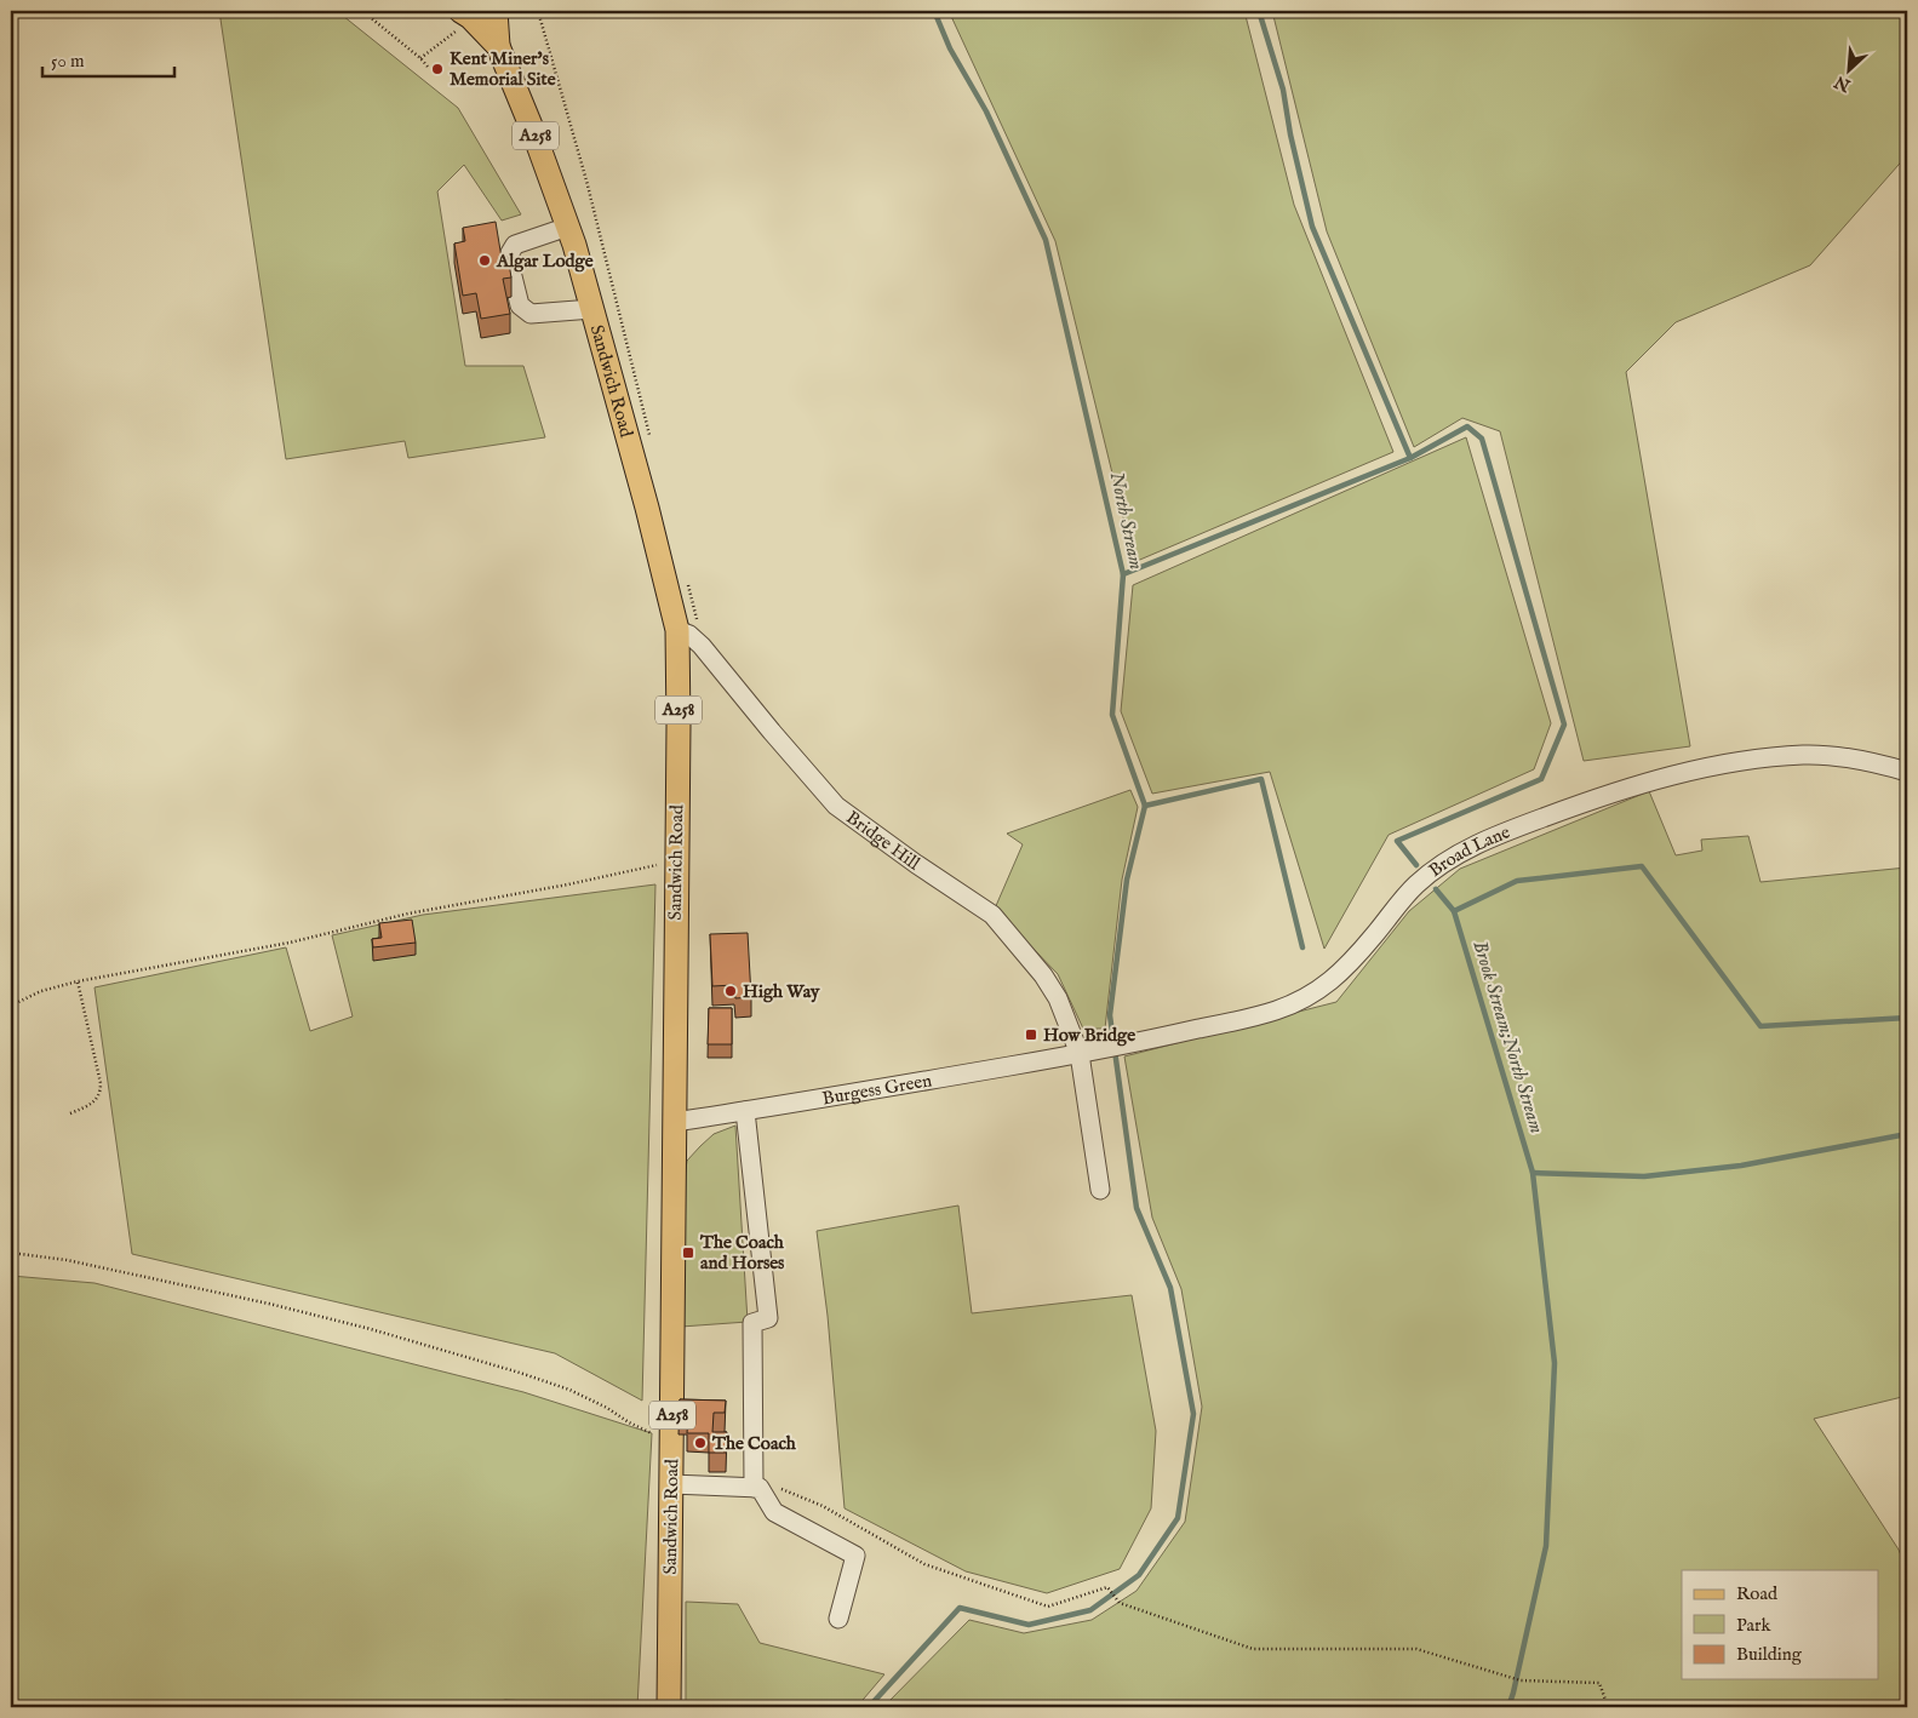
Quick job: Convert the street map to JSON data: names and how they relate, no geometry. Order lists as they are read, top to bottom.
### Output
{
  "streets": {
    "main road": ["A258", "Sandwich Road"],
    "street": ["Bridge Hill", "Broad Lane", "Burgess Green"]
  },
  "crossings": [
    ["Sandwich Road", "Bridge Hill"],
    ["Sandwich Road", "Burgess Green"],
    ["Bridge Hill", "Broad Lane"],
    ["Bridge Hill", "Burgess Green"],
    ["Broad Lane", "Burgess Green"]
  ],
  "water": ["North Stream", "Brook Stream;North Stream"],
  "places": {
    "other": [
      "Kent Miner's Memorial Site",
      "Algar Lodge",
      "High Way",
      "The Coach"
    ],
    "transit": ["How Bridge", "The Coach and Horses"]
  },
  "legend": ["Road", "Park", "Building"],
  "scale_bar": "50 m",
  "north": "bottom left"
}
